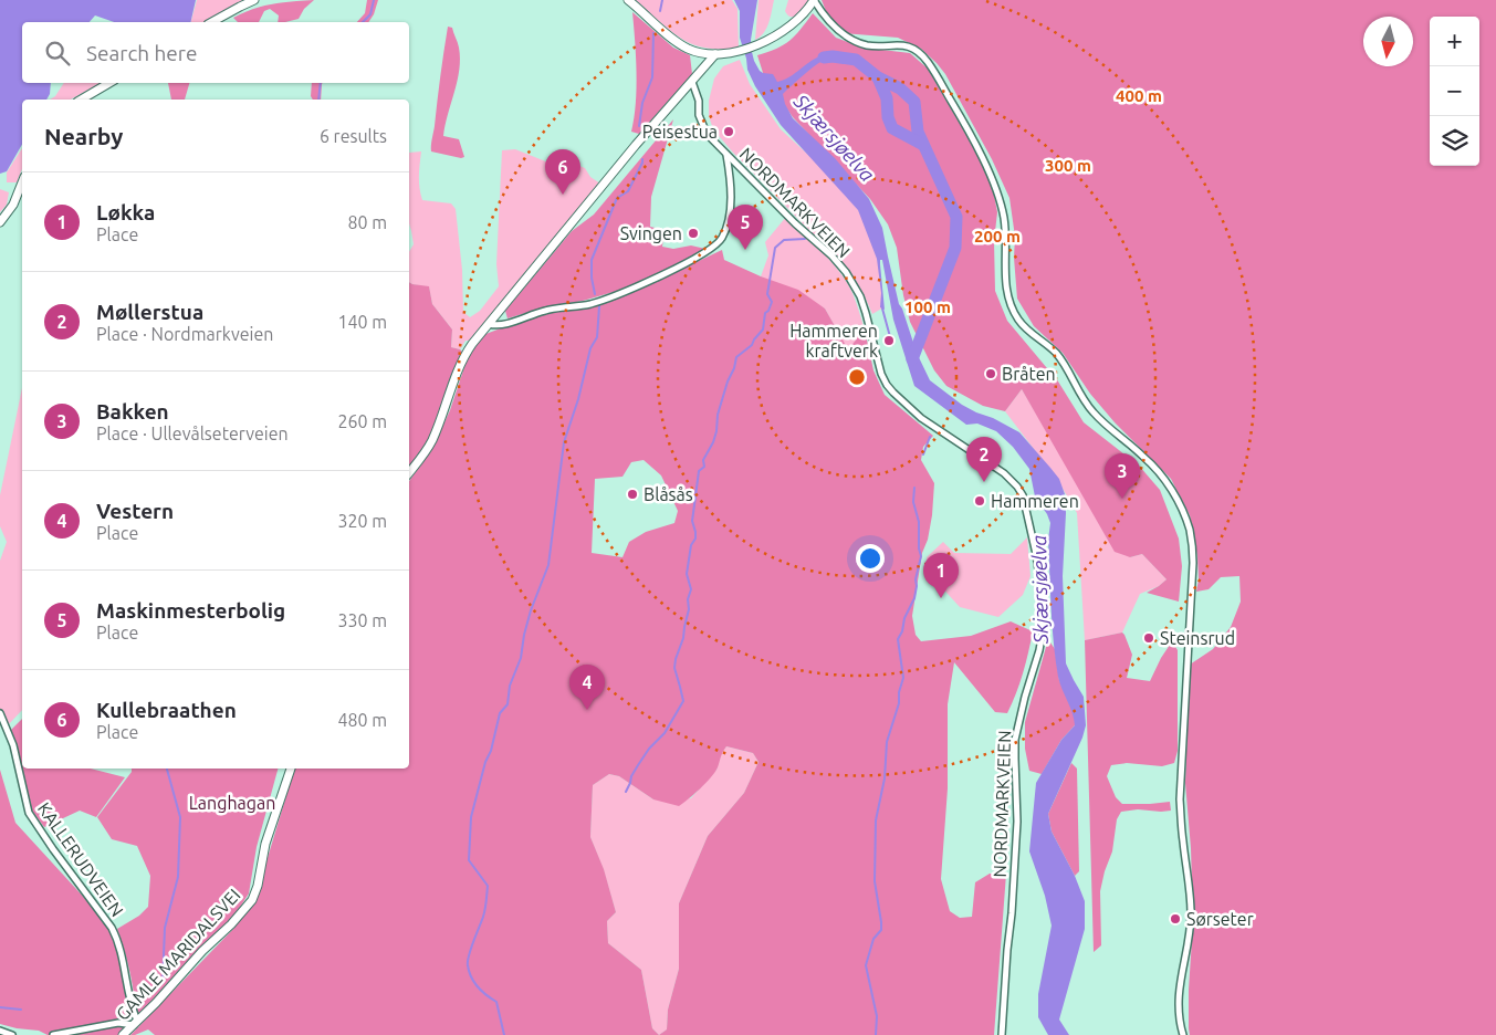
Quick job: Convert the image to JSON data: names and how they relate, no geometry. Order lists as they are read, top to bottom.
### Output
{
  "streets": {
    "street": ["NORDMARKVEIEN", "KALLERUDVEIEN", "GAMLE MARIDALSVEI"]
  },
  "crossings": [
    ["KALLERUDVEIEN", "GAMLE MARIDALSVEI"]
  ],
  "water": ["Skjærsjøelva"],
  "parks": ["Langhagan"],
  "places": [
    "Peisestua",
    "Svingen",
    "Hammeren kraftverk",
    "Bråten",
    "Blåsås",
    "Hammeren",
    "Steinsrud",
    "Sørseter"
  ],
  "north": "bottom",
  "page": {
    "map_buttons": ["+", "−"],
    "search": "Search here",
    "heading": ["Nearby", "6 results"],
    "pins": [
      "6",
      "5",
      "2",
      "3",
      "1",
      "4"
    ],
    "list": [
      {
        "mark": "1",
        "name": "Løkka",
        "note": "Place",
        "value": "80 m"
      },
      {
        "mark": "2",
        "name": "Møllerstua",
        "note": "Place · Nordmarkveien",
        "value": "140 m"
      },
      {
        "mark": "3",
        "name": "Bakken",
        "note": "Place · Ullevålseterveien",
        "value": "260 m"
      },
      {
        "mark": "4",
        "name": "Vestern",
        "note": "Place",
        "value": "320 m"
      },
      {
        "mark": "5",
        "name": "Maskinmesterbolig",
        "note": "Place",
        "value": "330 m"
      },
      {
        "mark": "6",
        "name": "Kullebraathen",
        "note": "Place",
        "value": "480 m"
      }
    ]
  },
  "rings": [
    "400 m",
    "300 m",
    "200 m",
    "100 m"
  ]
}
